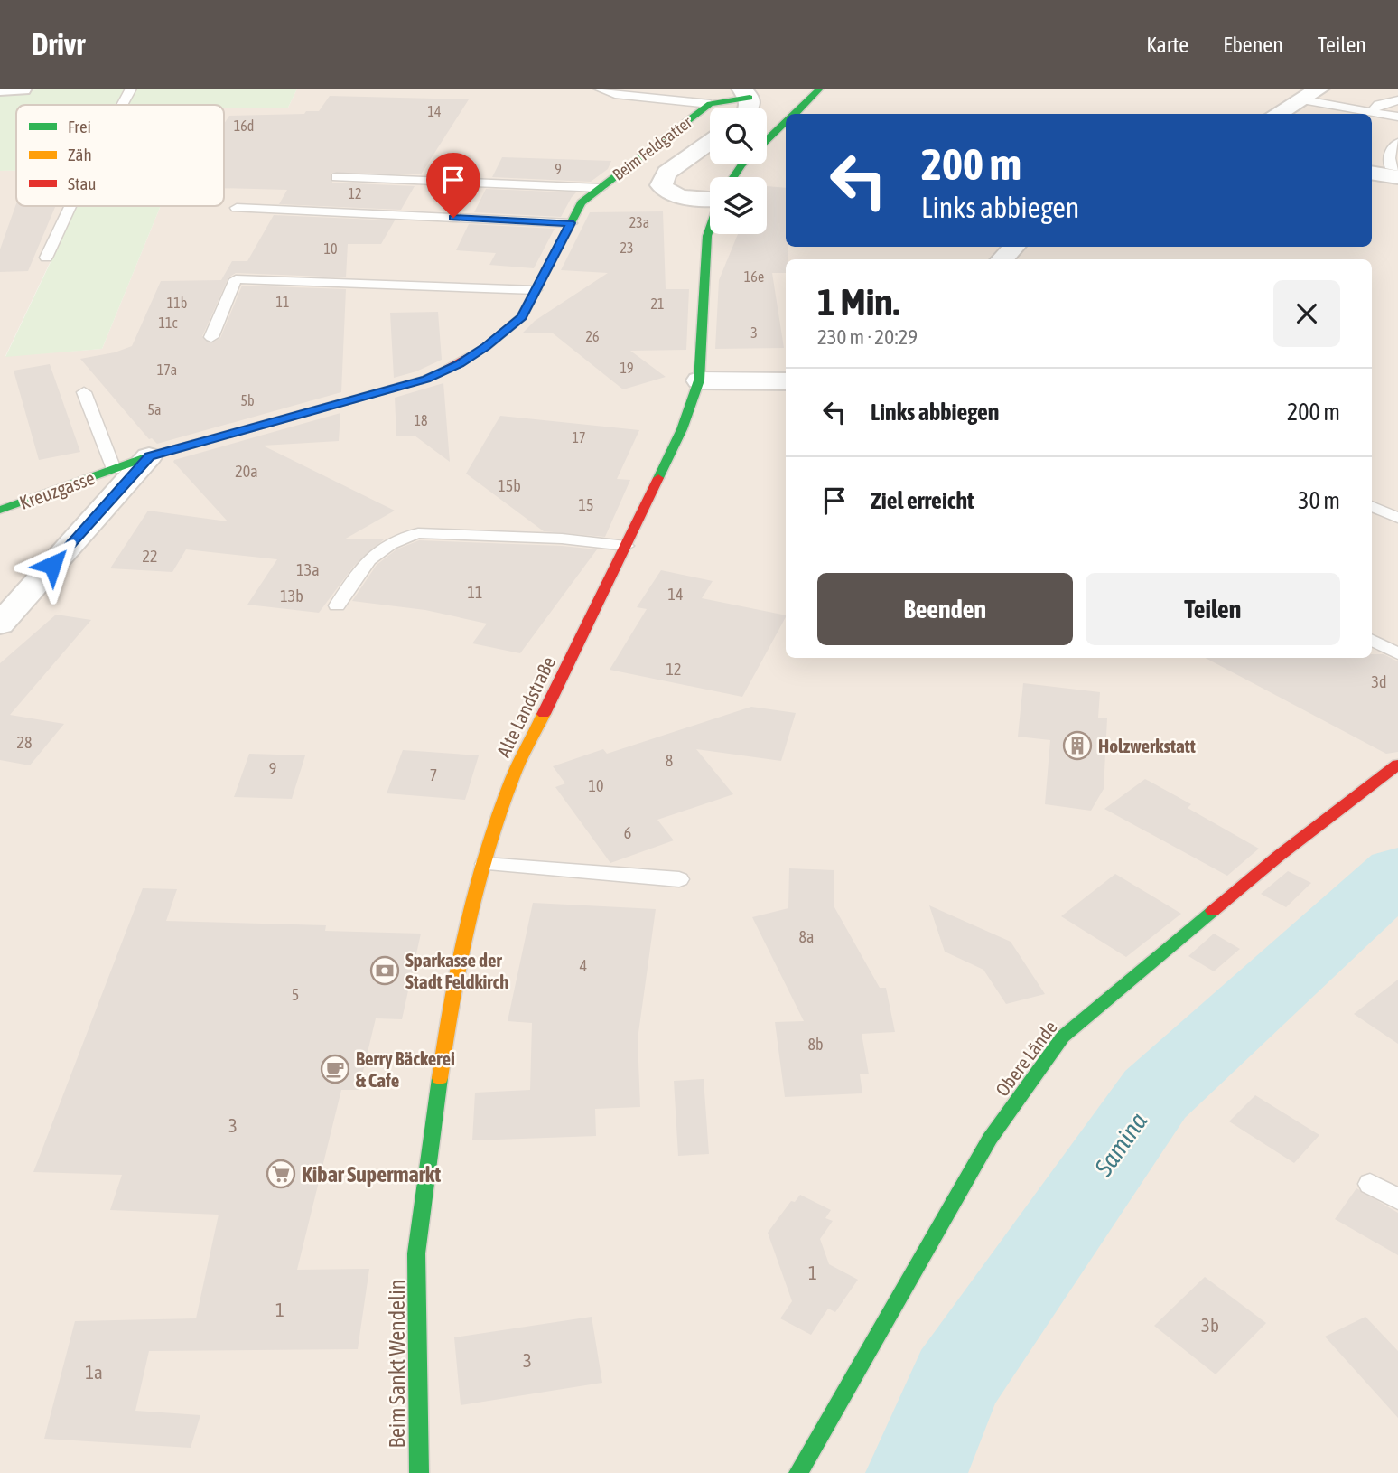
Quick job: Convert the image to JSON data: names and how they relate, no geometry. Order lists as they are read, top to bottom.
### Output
{
  "streets": {
    "street": [
      "Beim Feldgatter",
      "Kreuzgasse",
      "Alte Landstraße",
      "Obere Lände",
      "Beim Sankt Wendelin"
    ]
  },
  "crossings": [
    ["Beim Feldgatter", "Kreuzgasse"],
    ["Alte Landstraße", "Beim Sankt Wendelin"]
  ],
  "water": ["Samina"],
  "places": {
    "building": ["Holzwerkstatt"],
    "bank": ["Sparkasse der Stadt Feldkirch"],
    "cafe": ["Berry Bäckerei & Cafe"],
    "supermarket": ["Kibar Supermarkt"]
  },
  "house_numbers": [
    "14",
    "16d",
    "9",
    "12",
    "23a",
    "23",
    "10",
    "16e",
    "11",
    "11b",
    "21",
    "11c",
    "3",
    "26",
    "19",
    "17a",
    "5b",
    "5a",
    "18",
    "17",
    "20a",
    "15b",
    "15",
    "22",
    "13a",
    "11",
    "14",
    "13b",
    "12",
    "3d",
    "28",
    "8",
    "9",
    "7",
    "10",
    "6",
    "8a",
    "4",
    "5",
    "8b",
    "3",
    "1",
    "1",
    "3b",
    "3",
    "1a"
  ],
  "legend": ["Frei", "Zäh", "Stau"],
  "page": {
    "header": "Drivr",
    "nav": ["Karte", "Ebenen", "Teilen"],
    "turn": ["200 m", "Links abbiegen"],
    "heading": ["1 Min.", "230 m · 20:29"],
    "list": [
      {
        "name": "Links abbiegen",
        "value": "200 m"
      },
      {
        "name": "Ziel erreicht",
        "value": "30 m"
      }
    ],
    "buttons": ["Beenden", "Teilen"]
  }
}
